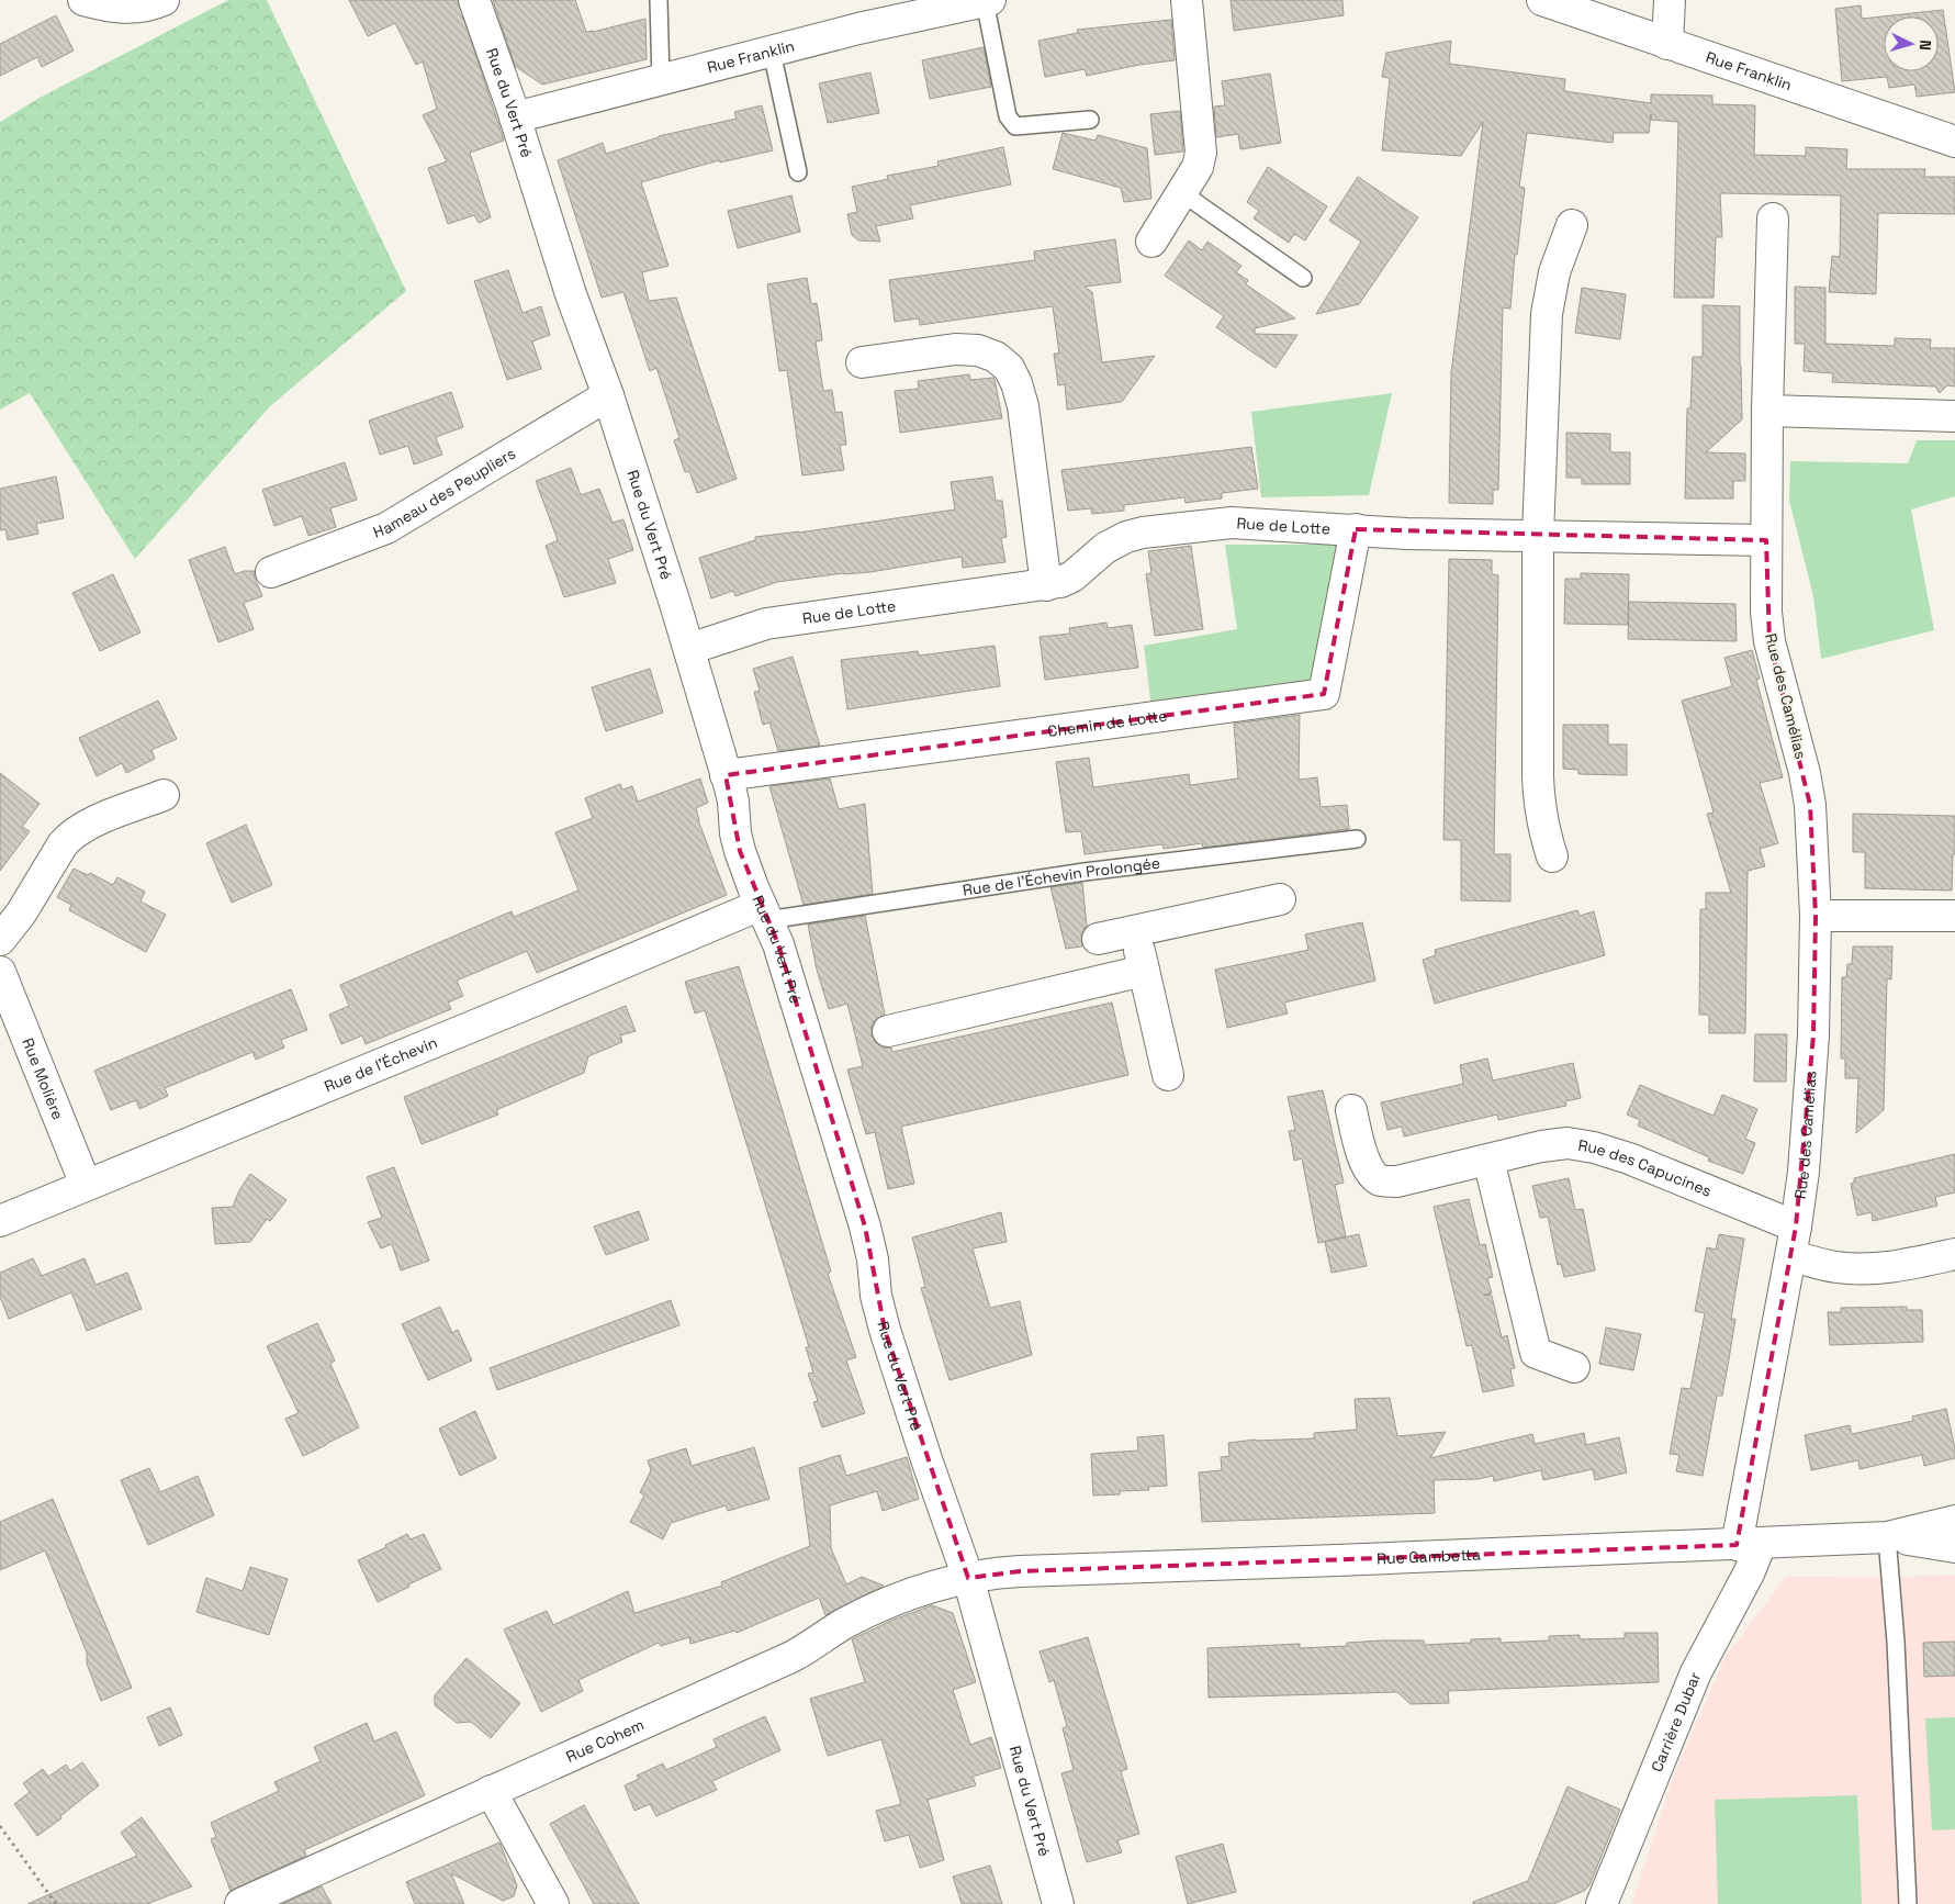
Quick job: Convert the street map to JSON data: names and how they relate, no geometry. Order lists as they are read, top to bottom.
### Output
{
  "streets": {
    "street": [
      "Rue Franklin",
      "Rue du Vert Pré",
      "Hameau des Peupliers",
      "Rue de Lotte",
      "Rue des Camélias",
      "Chemin de Lotte",
      "Rue de l'Échevin",
      "Rue Molière",
      "Rue des Capucines",
      "Rue Gambetta",
      "Carrière Dubar",
      "Rue Cohem"
    ],
    "lane": ["Rue de l'Échevin Prolongée"]
  },
  "crossings": [
    ["Rue Franklin", "Rue du Vert Pré"],
    ["Rue du Vert Pré", "Hameau des Peupliers"],
    ["Rue du Vert Pré", "Rue de Lotte"],
    ["Rue du Vert Pré", "Chemin de Lotte"],
    ["Rue du Vert Pré", "Rue de l'Échevin Prolongée"],
    ["Rue du Vert Pré", "Rue de l'Échevin"],
    ["Rue du Vert Pré", "Rue Gambetta"],
    ["Rue du Vert Pré", "Rue Cohem"],
    ["Rue de Lotte", "Rue des Camélias"],
    ["Rue de Lotte", "Chemin de Lotte"],
    ["Rue des Camélias", "Rue des Capucines"],
    ["Rue des Camélias", "Rue Gambetta"],
    ["Rue des Camélias", "Carrière Dubar"],
    ["Rue de l'Échevin Prolongée", "Rue de l'Échevin"],
    ["Rue de l'Échevin", "Rue Molière"],
    ["Rue Gambetta", "Carrière Dubar"],
    ["Rue Gambetta", "Rue Cohem"]
  ],
  "north": "right"
}
